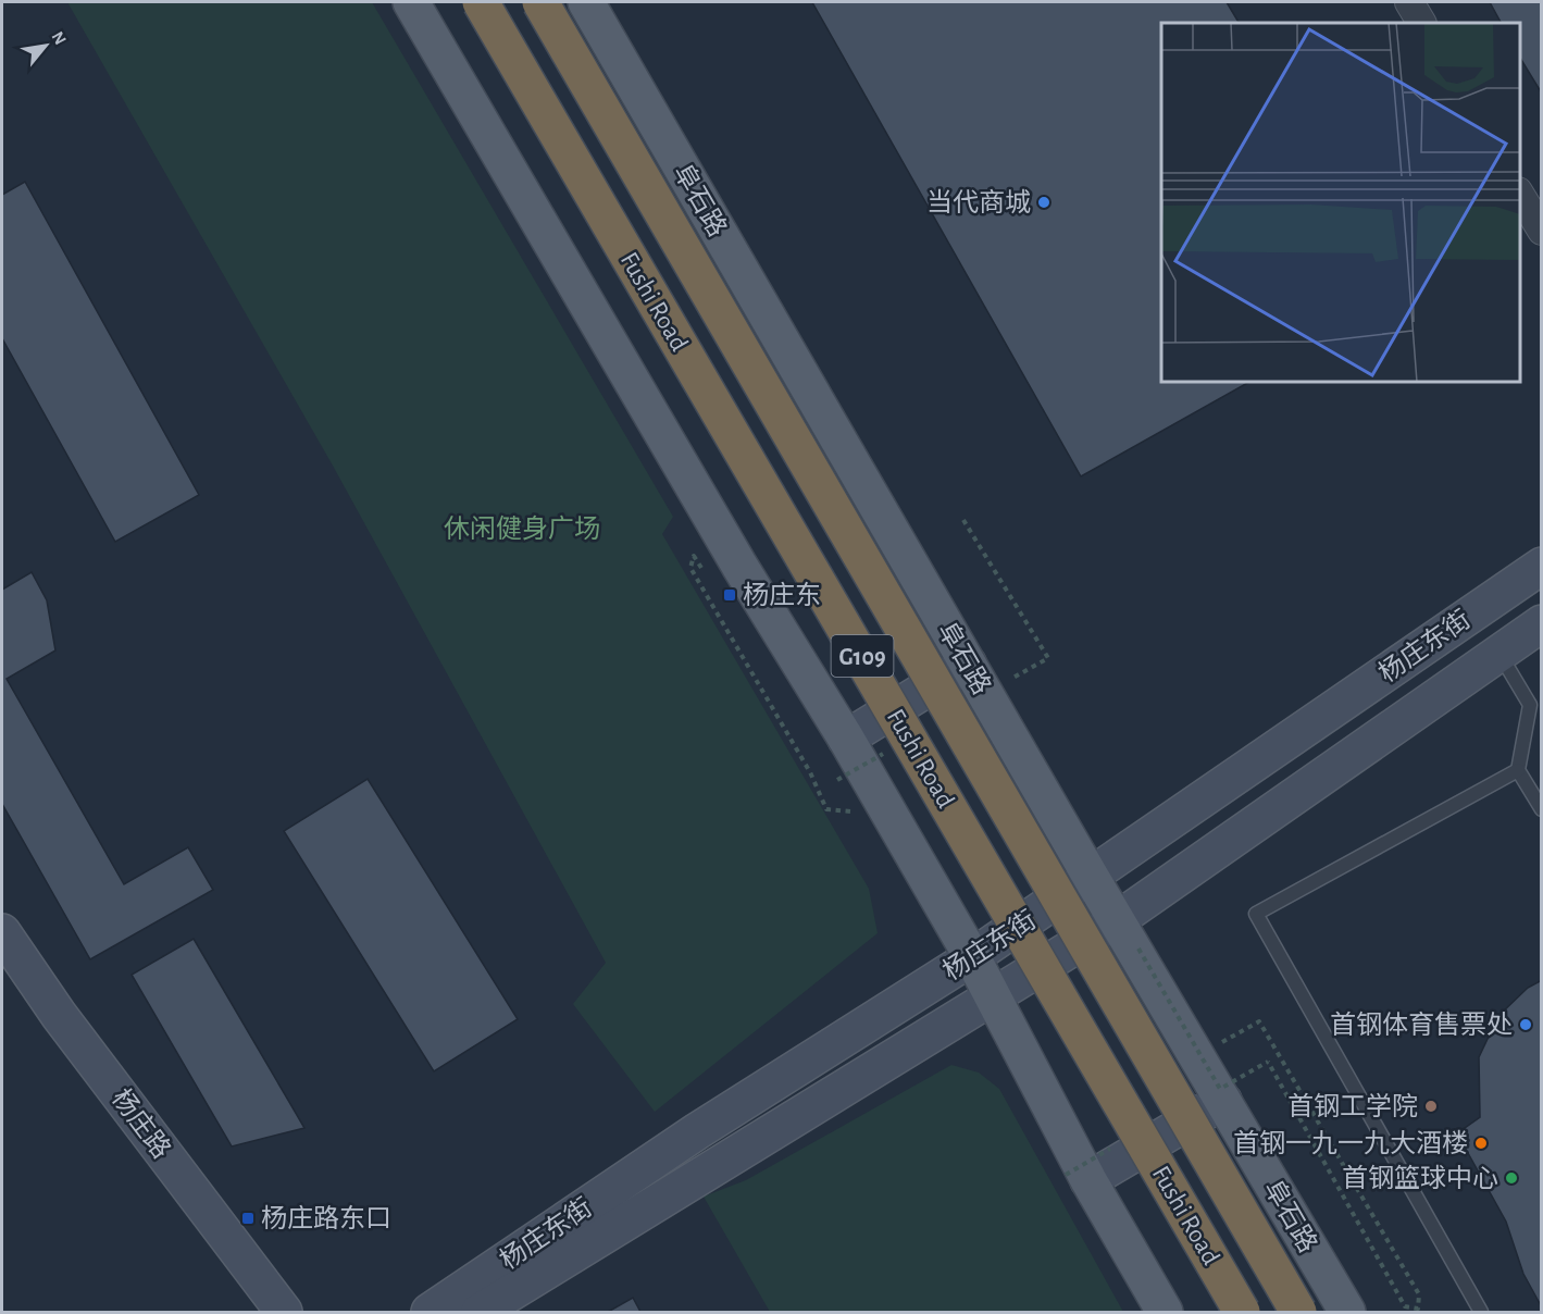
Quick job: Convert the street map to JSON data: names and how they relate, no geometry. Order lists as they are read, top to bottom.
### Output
{
  "streets": {
    "highway": ["Fushi Road", "G109"],
    "main road": ["阜石路"],
    "street": ["杨庄东街", "杨庄路"]
  },
  "crossings": [
    ["阜石路", "杨庄东街"]
  ],
  "parks": ["休闲健身广场"],
  "places": {
    "other": [
      "当代商城",
      "首钢体育售票处",
      "首钢工学院",
      "首钢一九一九大酒楼",
      "首钢篮球中心"
    ],
    "transit": ["杨庄东", "杨庄路东口"]
  },
  "north": "top right"
}
